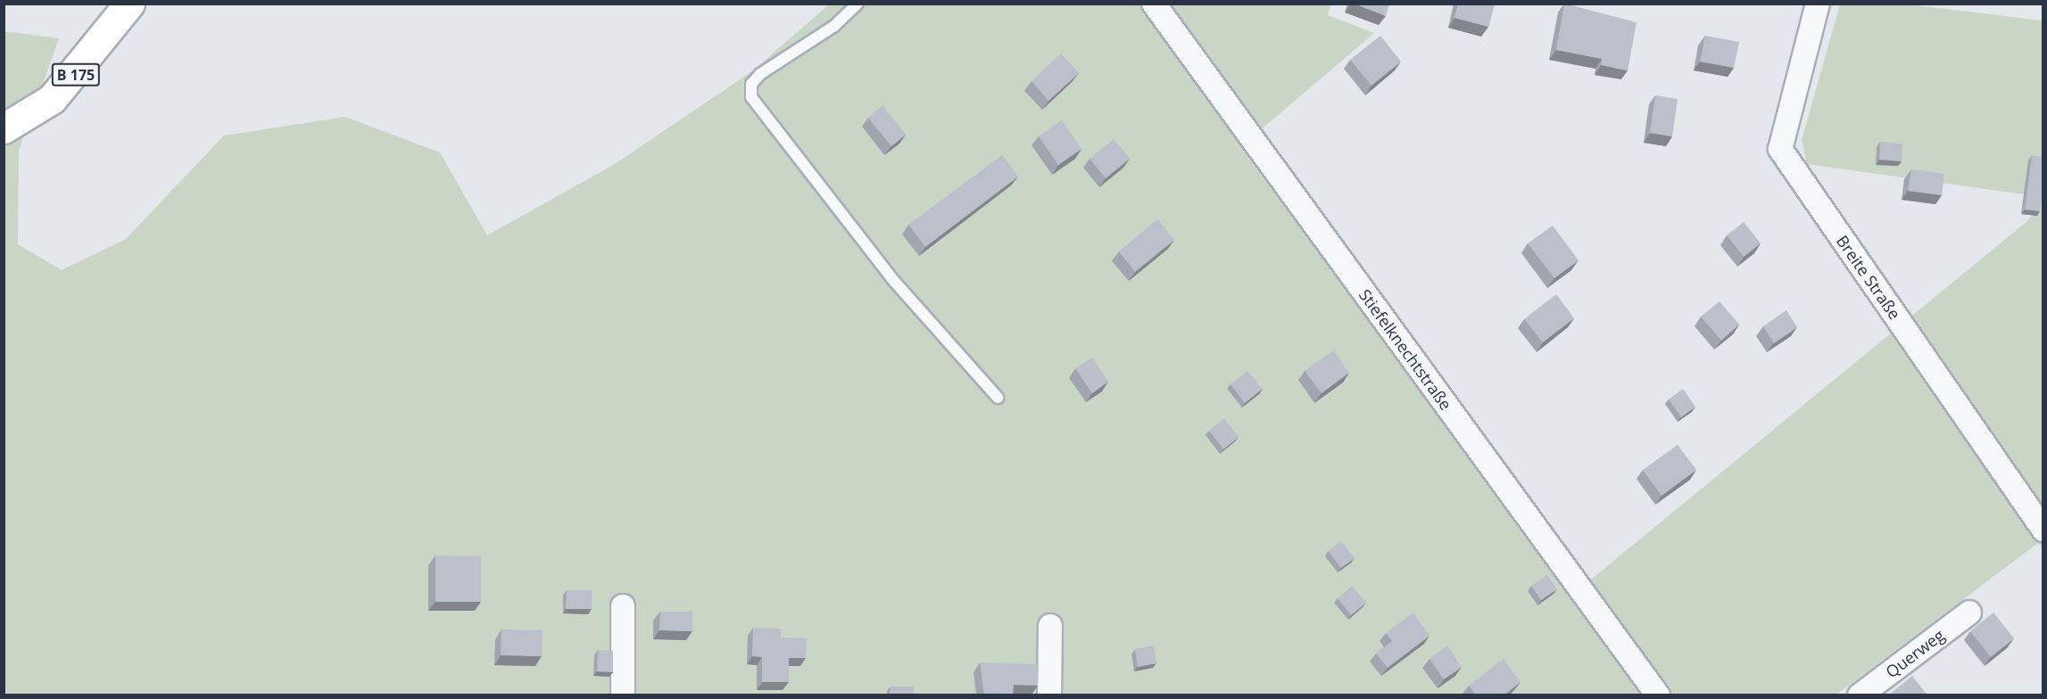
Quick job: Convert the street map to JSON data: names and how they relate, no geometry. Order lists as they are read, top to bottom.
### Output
{
  "streets": {
    "main road": ["B 175"],
    "street": ["Breite Straße", "Stiefelknechtstraße", "Querweg"]
  }
}
